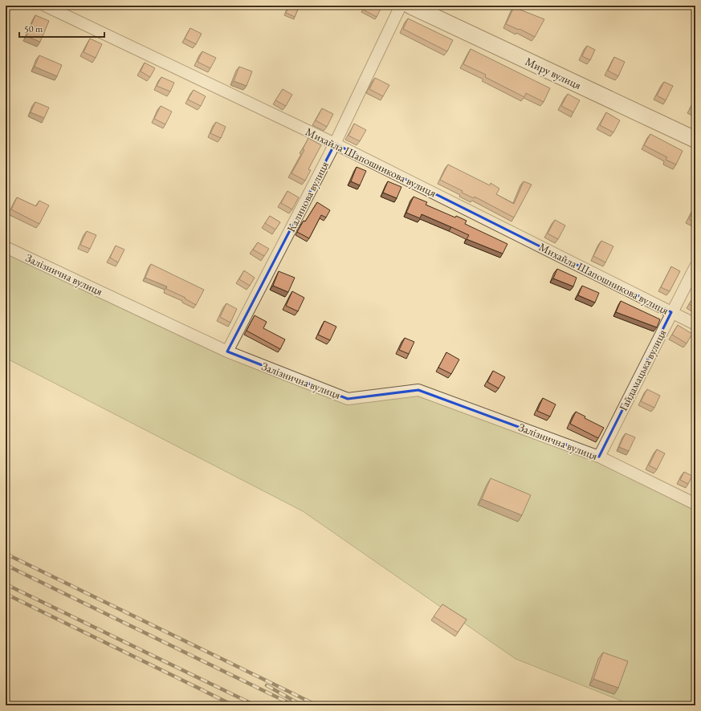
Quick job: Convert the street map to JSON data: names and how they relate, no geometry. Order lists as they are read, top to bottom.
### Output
{
  "streets": {
    "main road": ["Миру вулиця"],
    "street": [
      "Михайла Шапошникова вулиця",
      "Калинова вулиця",
      "Залізнична вулиця",
      "Гайдамацька вулиця"
    ]
  },
  "crossings": [
    ["Михайла Шапошникова вулиця", "Калинова вулиця"],
    ["Михайла Шапошникова вулиця", "Гайдамацька вулиця"],
    ["Калинова вулиця", "Залізнична вулиця"],
    ["Залізнична вулиця", "Гайдамацька вулиця"]
  ],
  "scale_bar": "50 m"
}
